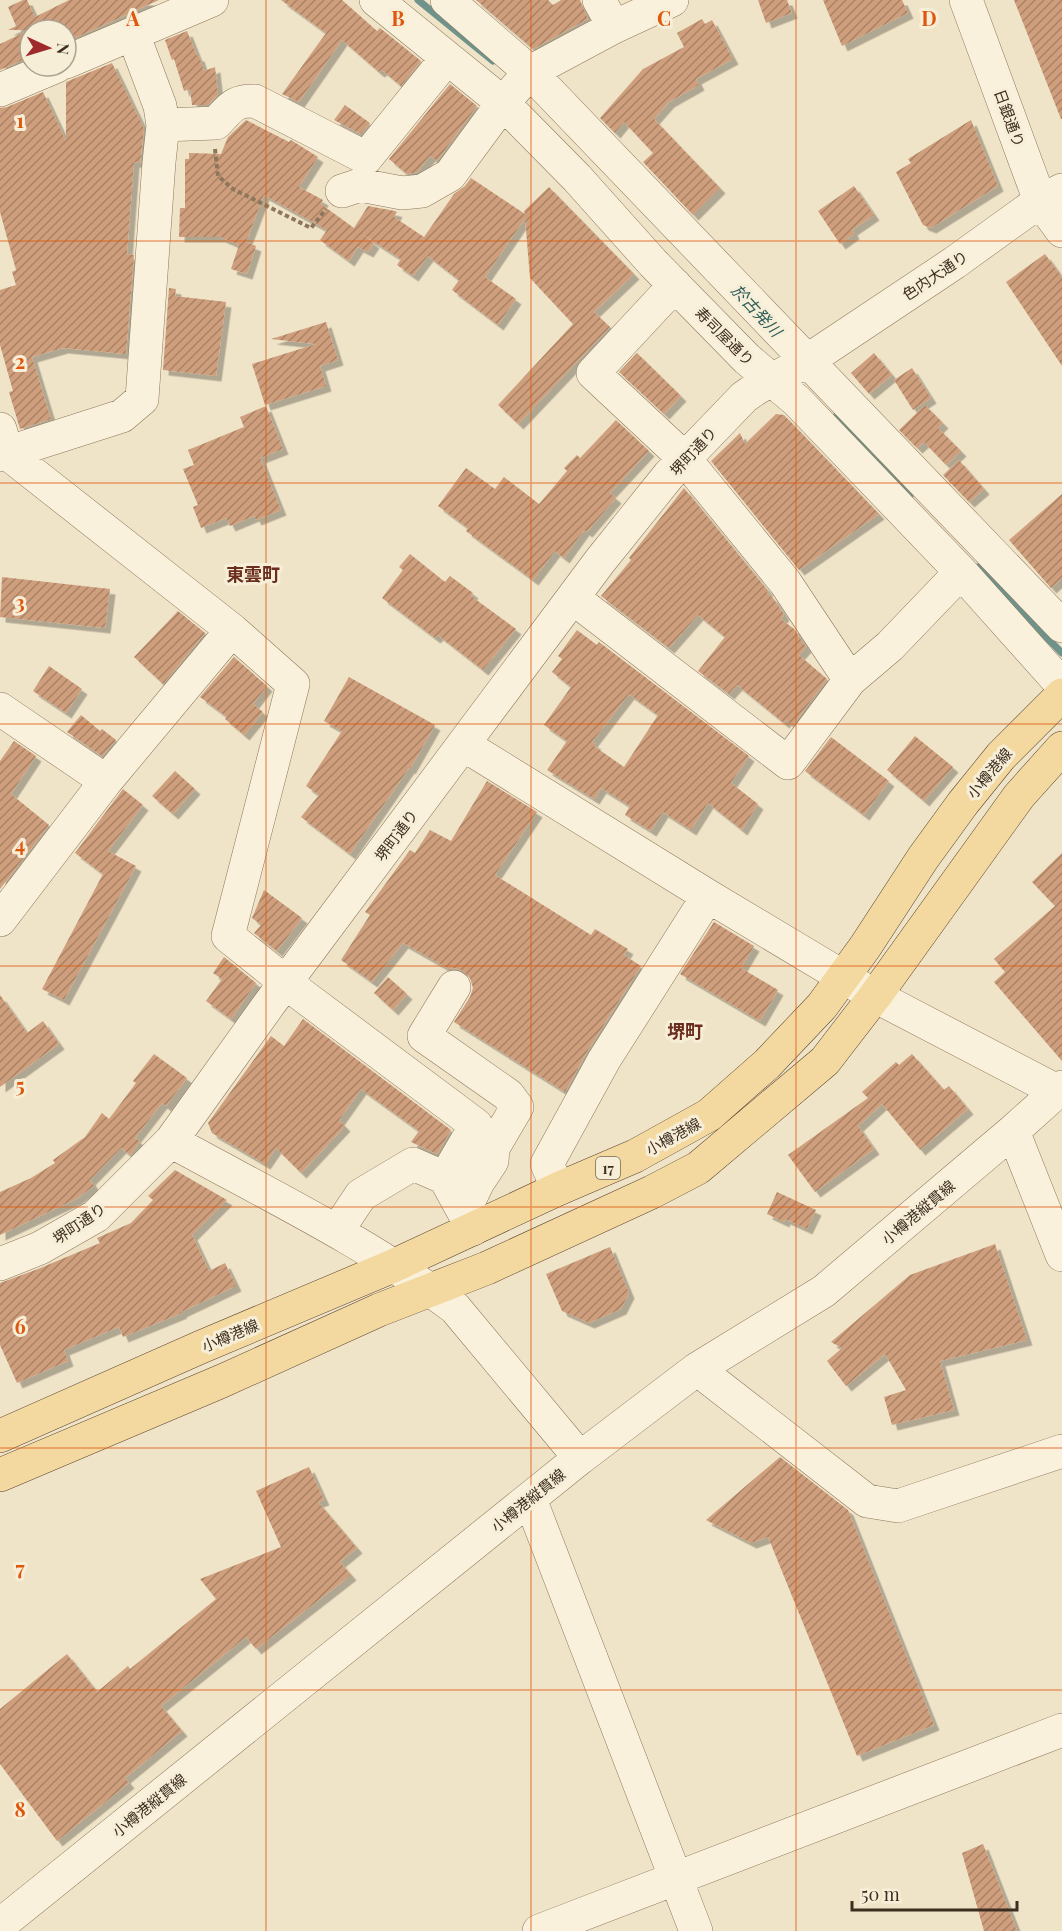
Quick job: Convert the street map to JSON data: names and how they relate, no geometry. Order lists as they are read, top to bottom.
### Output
{
  "streets": {
    "main road": ["小樽港線", "17"],
    "street": [
      "日銀通り",
      "色内大通り",
      "寿司屋通り",
      "堺町通り",
      "小樽港縦貫線"
    ]
  },
  "crossings": [
    ["日銀通り", "色内大通り"],
    ["色内大通り", "寿司屋通り"],
    ["色内大通り", "堺町通り"],
    ["寿司屋通り", "堺町通り"]
  ],
  "districts": ["東雲町", "堺町"],
  "water": ["於古発川"],
  "scale_bar": "50 m",
  "north": "right",
  "grid": {
    "columns": [
      "A",
      "B",
      "C",
      "D"
    ],
    "rows": [
      "1",
      "2",
      "3",
      "4",
      "5",
      "6",
      "7",
      "8"
    ]
  }
}
